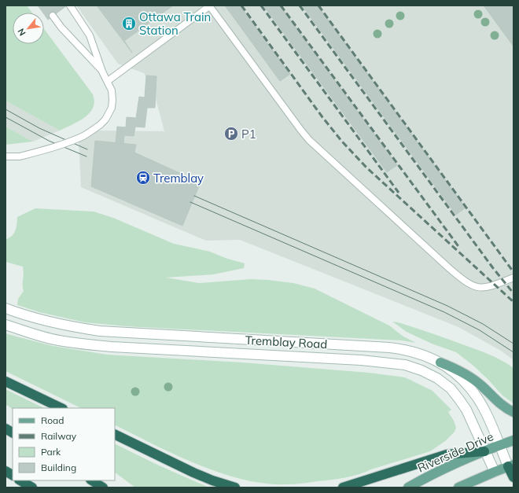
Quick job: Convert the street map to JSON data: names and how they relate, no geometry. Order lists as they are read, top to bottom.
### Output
{
  "streets": {
    "main road": ["Riverside Drive"],
    "street": ["Tremblay Road"]
  },
  "crossings": [
    ["Tremblay Road", "Riverside Drive"]
  ],
  "places": {
    "building": ["Ottawa Train Station"],
    "parking": ["P1"],
    "station": ["Tremblay"]
  },
  "legend": [
    "Road",
    "Railway",
    "Park",
    "Building"
  ],
  "north": "bottom left"
}
